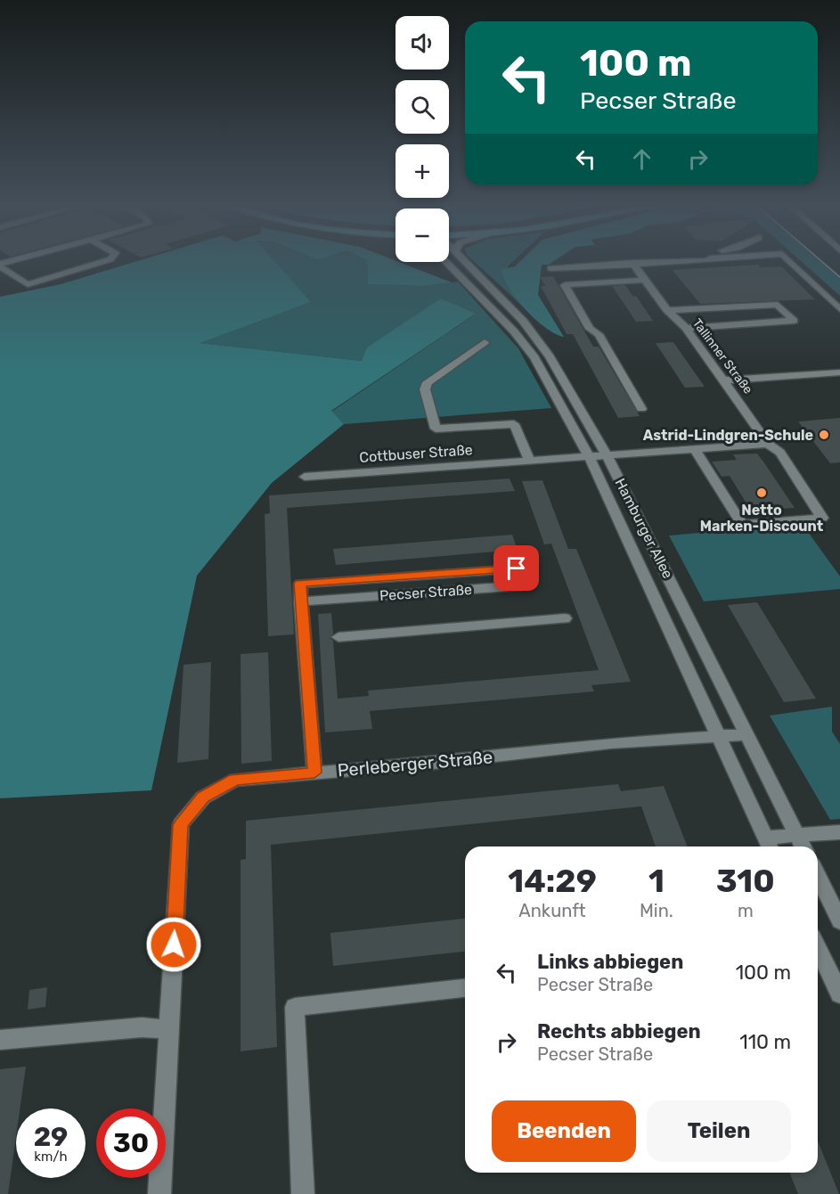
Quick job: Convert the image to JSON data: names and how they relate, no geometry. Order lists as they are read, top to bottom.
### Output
{
  "streets": {
    "street": [
      "Tallinner Straße",
      "Cottbuser Straße",
      "Hamburger Allee",
      "Pecser Straße",
      "Perleberger Straße"
    ]
  },
  "crossings": [
    ["Cottbuser Straße", "Hamburger Allee"],
    ["Hamburger Allee", "Perleberger Straße"],
    ["Pecser Straße", "Perleberger Straße"]
  ],
  "places": ["Astrid-Lindgren-Schule", "Netto Marken-Discount"],
  "page": {
    "map_buttons": ["+", "−"],
    "turn": ["100 m", "Pecser Straße"],
    "eta": [
      "14:29",
      "Ankunft",
      "1",
      "Min.",
      "310",
      "m"
    ],
    "list": [
      {
        "name": "Links abbiegen",
        "note": "Pecser Straße",
        "value": "100 m"
      },
      {
        "name": "Rechts abbiegen",
        "note": "Pecser Straße",
        "value": "110 m"
      }
    ],
    "buttons": ["Beenden", "Teilen"],
    "speed": "29 km/h",
    "limit": "30"
  }
}
